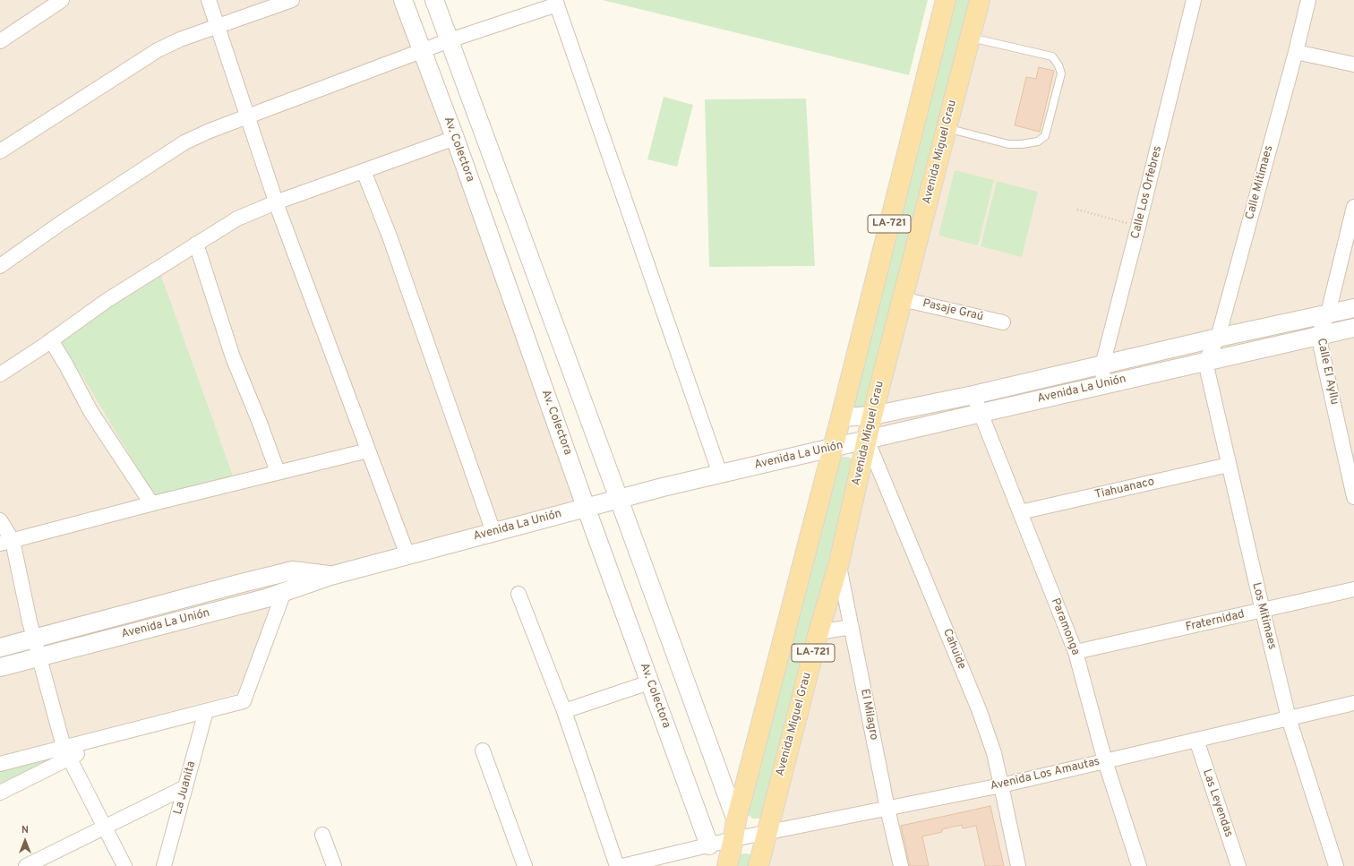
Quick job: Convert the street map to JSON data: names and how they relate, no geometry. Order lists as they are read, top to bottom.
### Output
{
  "streets": {
    "main road": ["Avenida Miguel Grau", "LA-721"],
    "street": [
      "Av. Colectora",
      "Calle Mitimaes",
      "Calle Los Orfebres",
      "Pasaje Graú",
      "Calle El Ayllu",
      "Avenida La Unión",
      "Tiahuanaco",
      "Los Mitimaes",
      "Fraternidad",
      "Paramonga",
      "Cahuide",
      "El Milagro",
      "Avenida Los Amautas",
      "La Juanita",
      "Las Leyendas"
    ]
  },
  "crossings": [
    ["Av. Colectora", "Avenida La Unión"],
    ["Av. Colectora", "Avenida Los Amautas"],
    ["Avenida Miguel Grau", "Pasaje Graú"],
    ["Avenida Miguel Grau", "Avenida La Unión"],
    ["Avenida Miguel Grau", "Cahuide"],
    ["Avenida Miguel Grau", "El Milagro"],
    ["Avenida Miguel Grau", "Avenida Los Amautas"],
    ["Calle Mitimaes", "Avenida La Unión"],
    ["Calle Mitimaes", "Los Mitimaes"],
    ["Calle Los Orfebres", "Avenida La Unión"],
    ["LA-721", "Avenida La Unión"],
    ["LA-721", "Avenida Los Amautas"],
    ["Calle El Ayllu", "Avenida La Unión"],
    ["Avenida La Unión", "Los Mitimaes"],
    ["Avenida La Unión", "Paramonga"],
    ["Avenida La Unión", "Cahuide"],
    ["Tiahuanaco", "Los Mitimaes"],
    ["Tiahuanaco", "Paramonga"],
    ["Los Mitimaes", "Fraternidad"],
    ["Los Mitimaes", "Avenida Los Amautas"],
    ["Fraternidad", "Paramonga"],
    ["Paramonga", "Avenida Los Amautas"],
    ["Cahuide", "Avenida Los Amautas"],
    ["El Milagro", "Avenida Los Amautas"],
    ["Avenida Los Amautas", "Las Leyendas"]
  ],
  "north": "top"
}
